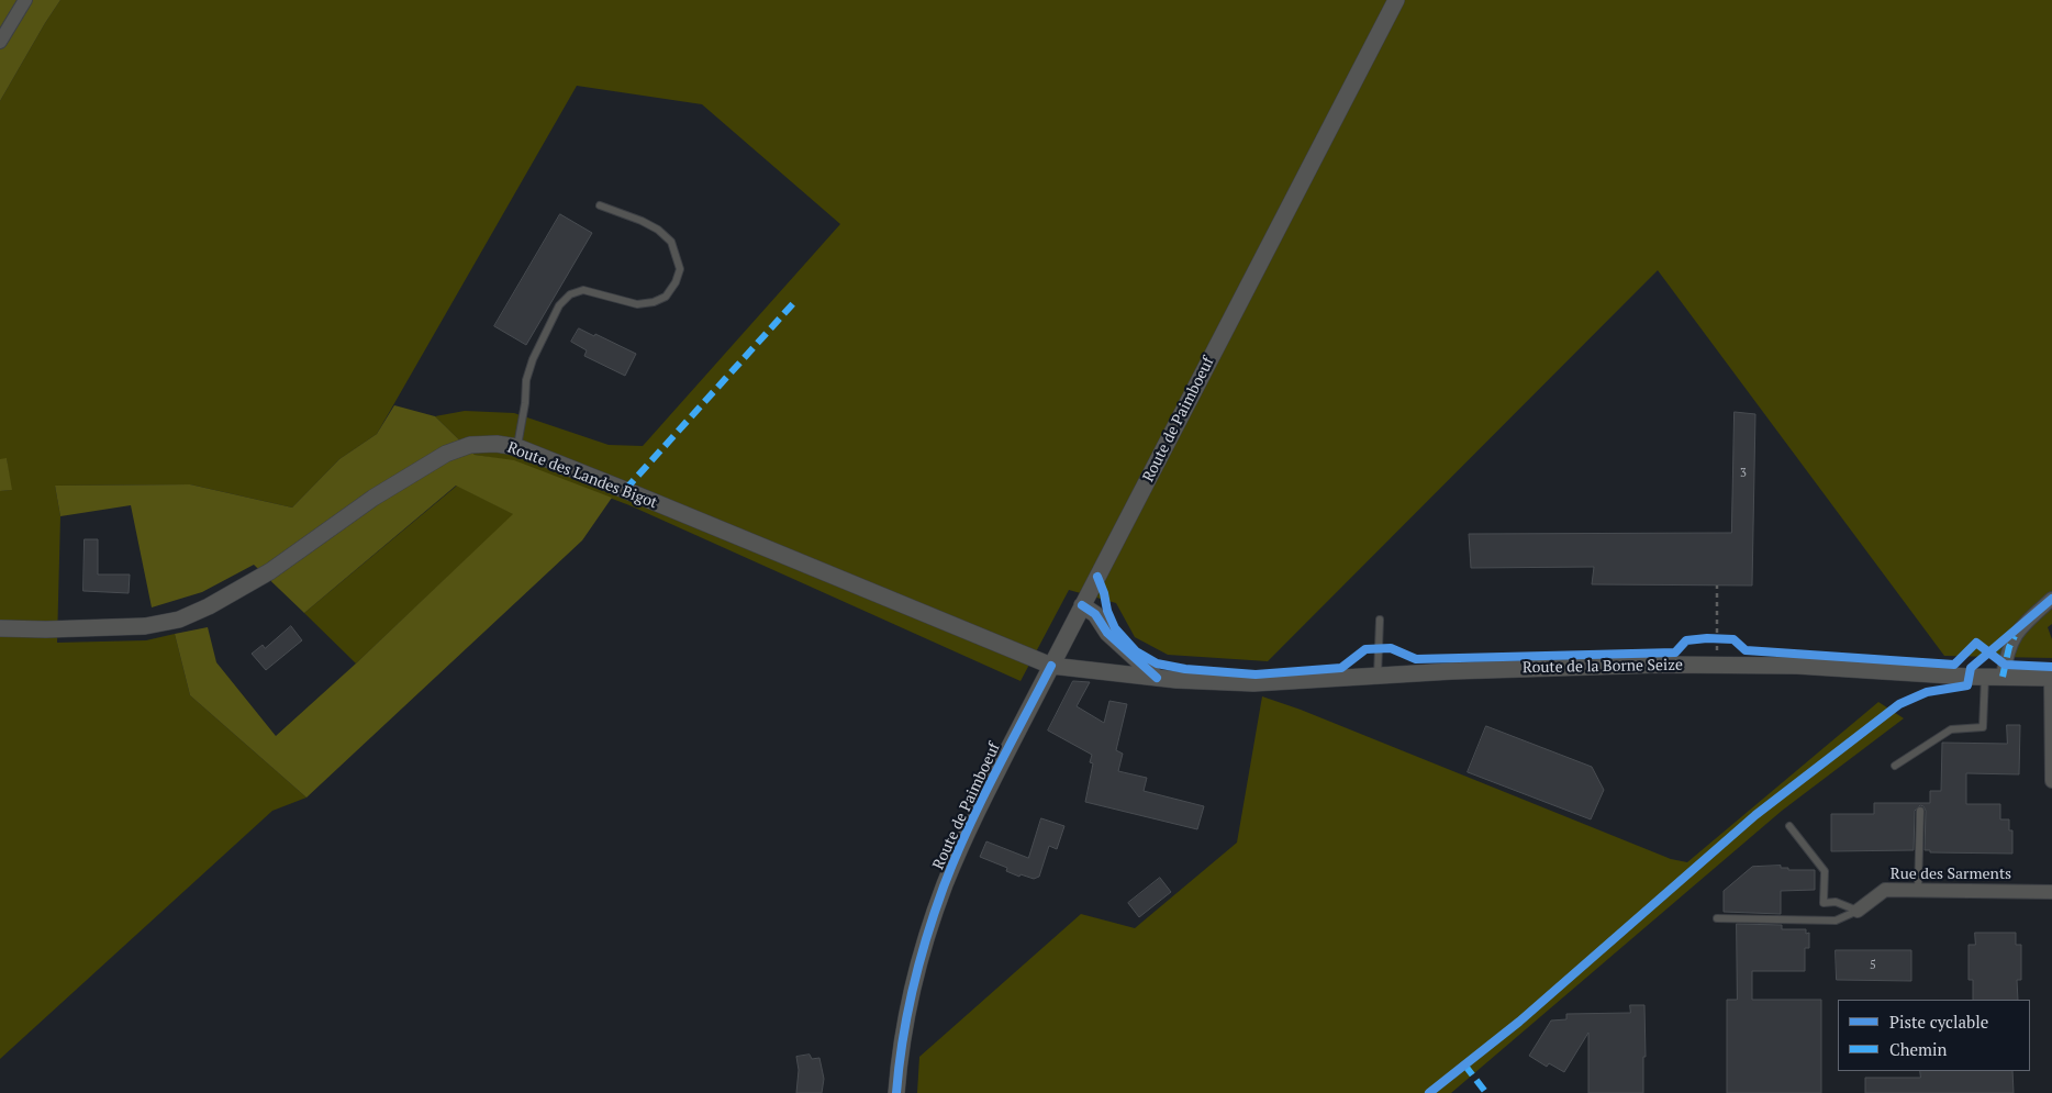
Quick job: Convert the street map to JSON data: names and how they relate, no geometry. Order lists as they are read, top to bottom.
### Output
{
  "streets": {
    "street": [
      "Route de Paimboeuf",
      "Route des Landes Bigot",
      "Route de la Borne Seize",
      "Rue des Sarments"
    ]
  },
  "crossings": [
    ["Route de Paimboeuf", "Route des Landes Bigot"],
    ["Route des Landes Bigot", "Route de la Borne Seize"]
  ],
  "house_numbers": ["3", "5"],
  "legend": ["Piste cyclable", "Chemin"]
}
